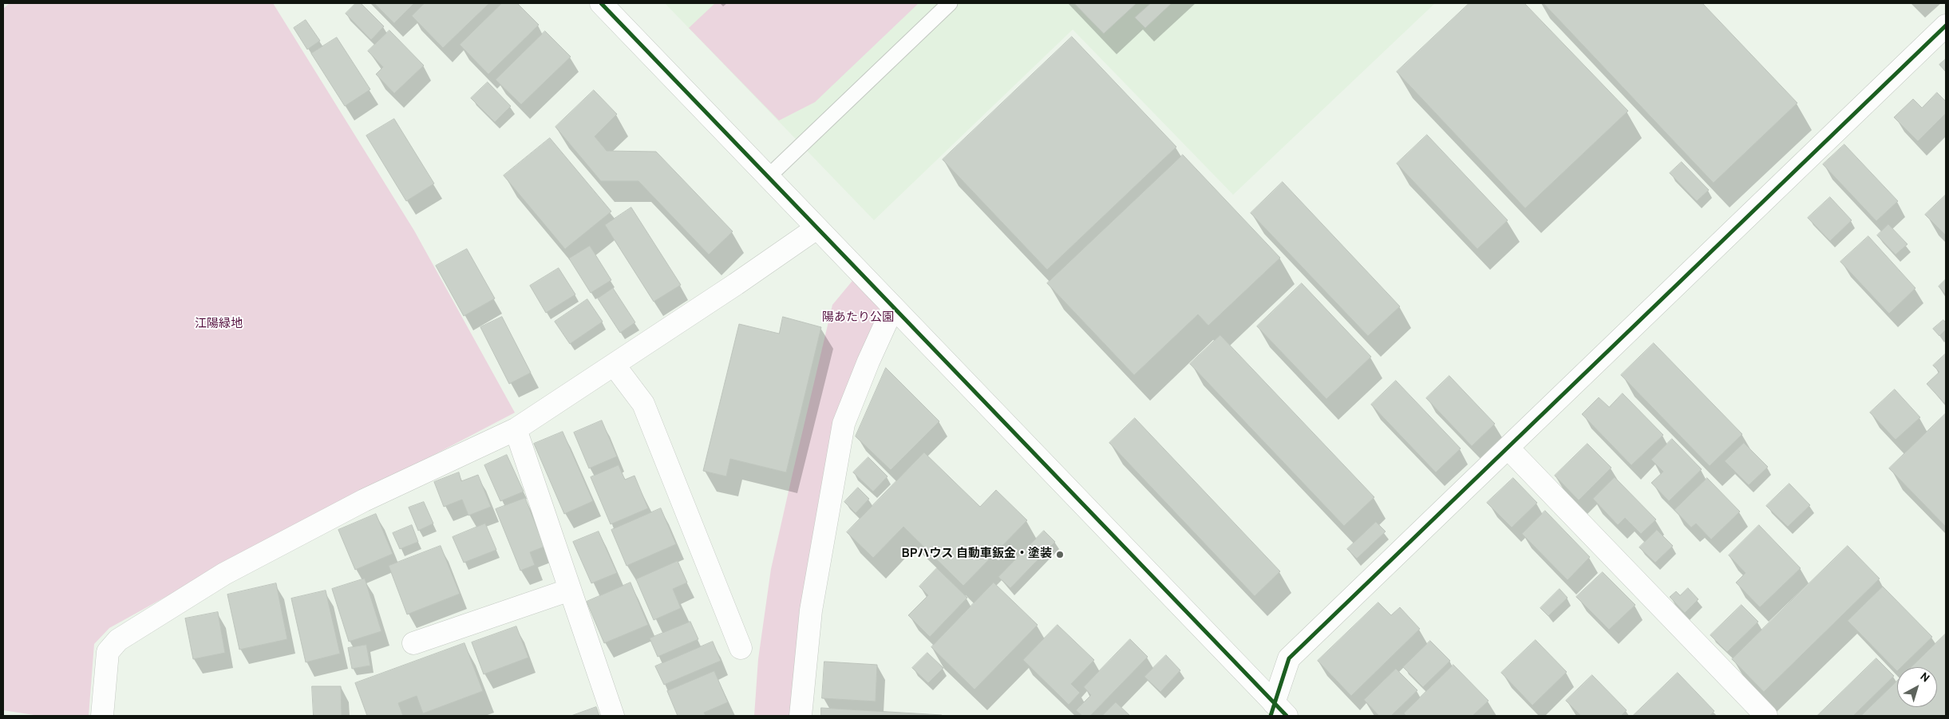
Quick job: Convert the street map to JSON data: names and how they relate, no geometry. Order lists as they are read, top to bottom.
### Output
{
  "parks": ["陽あたり公園", "江陽緑地"],
  "places": ["BPハウス 自動車鈑金・塗装"],
  "north": "top right"
}
